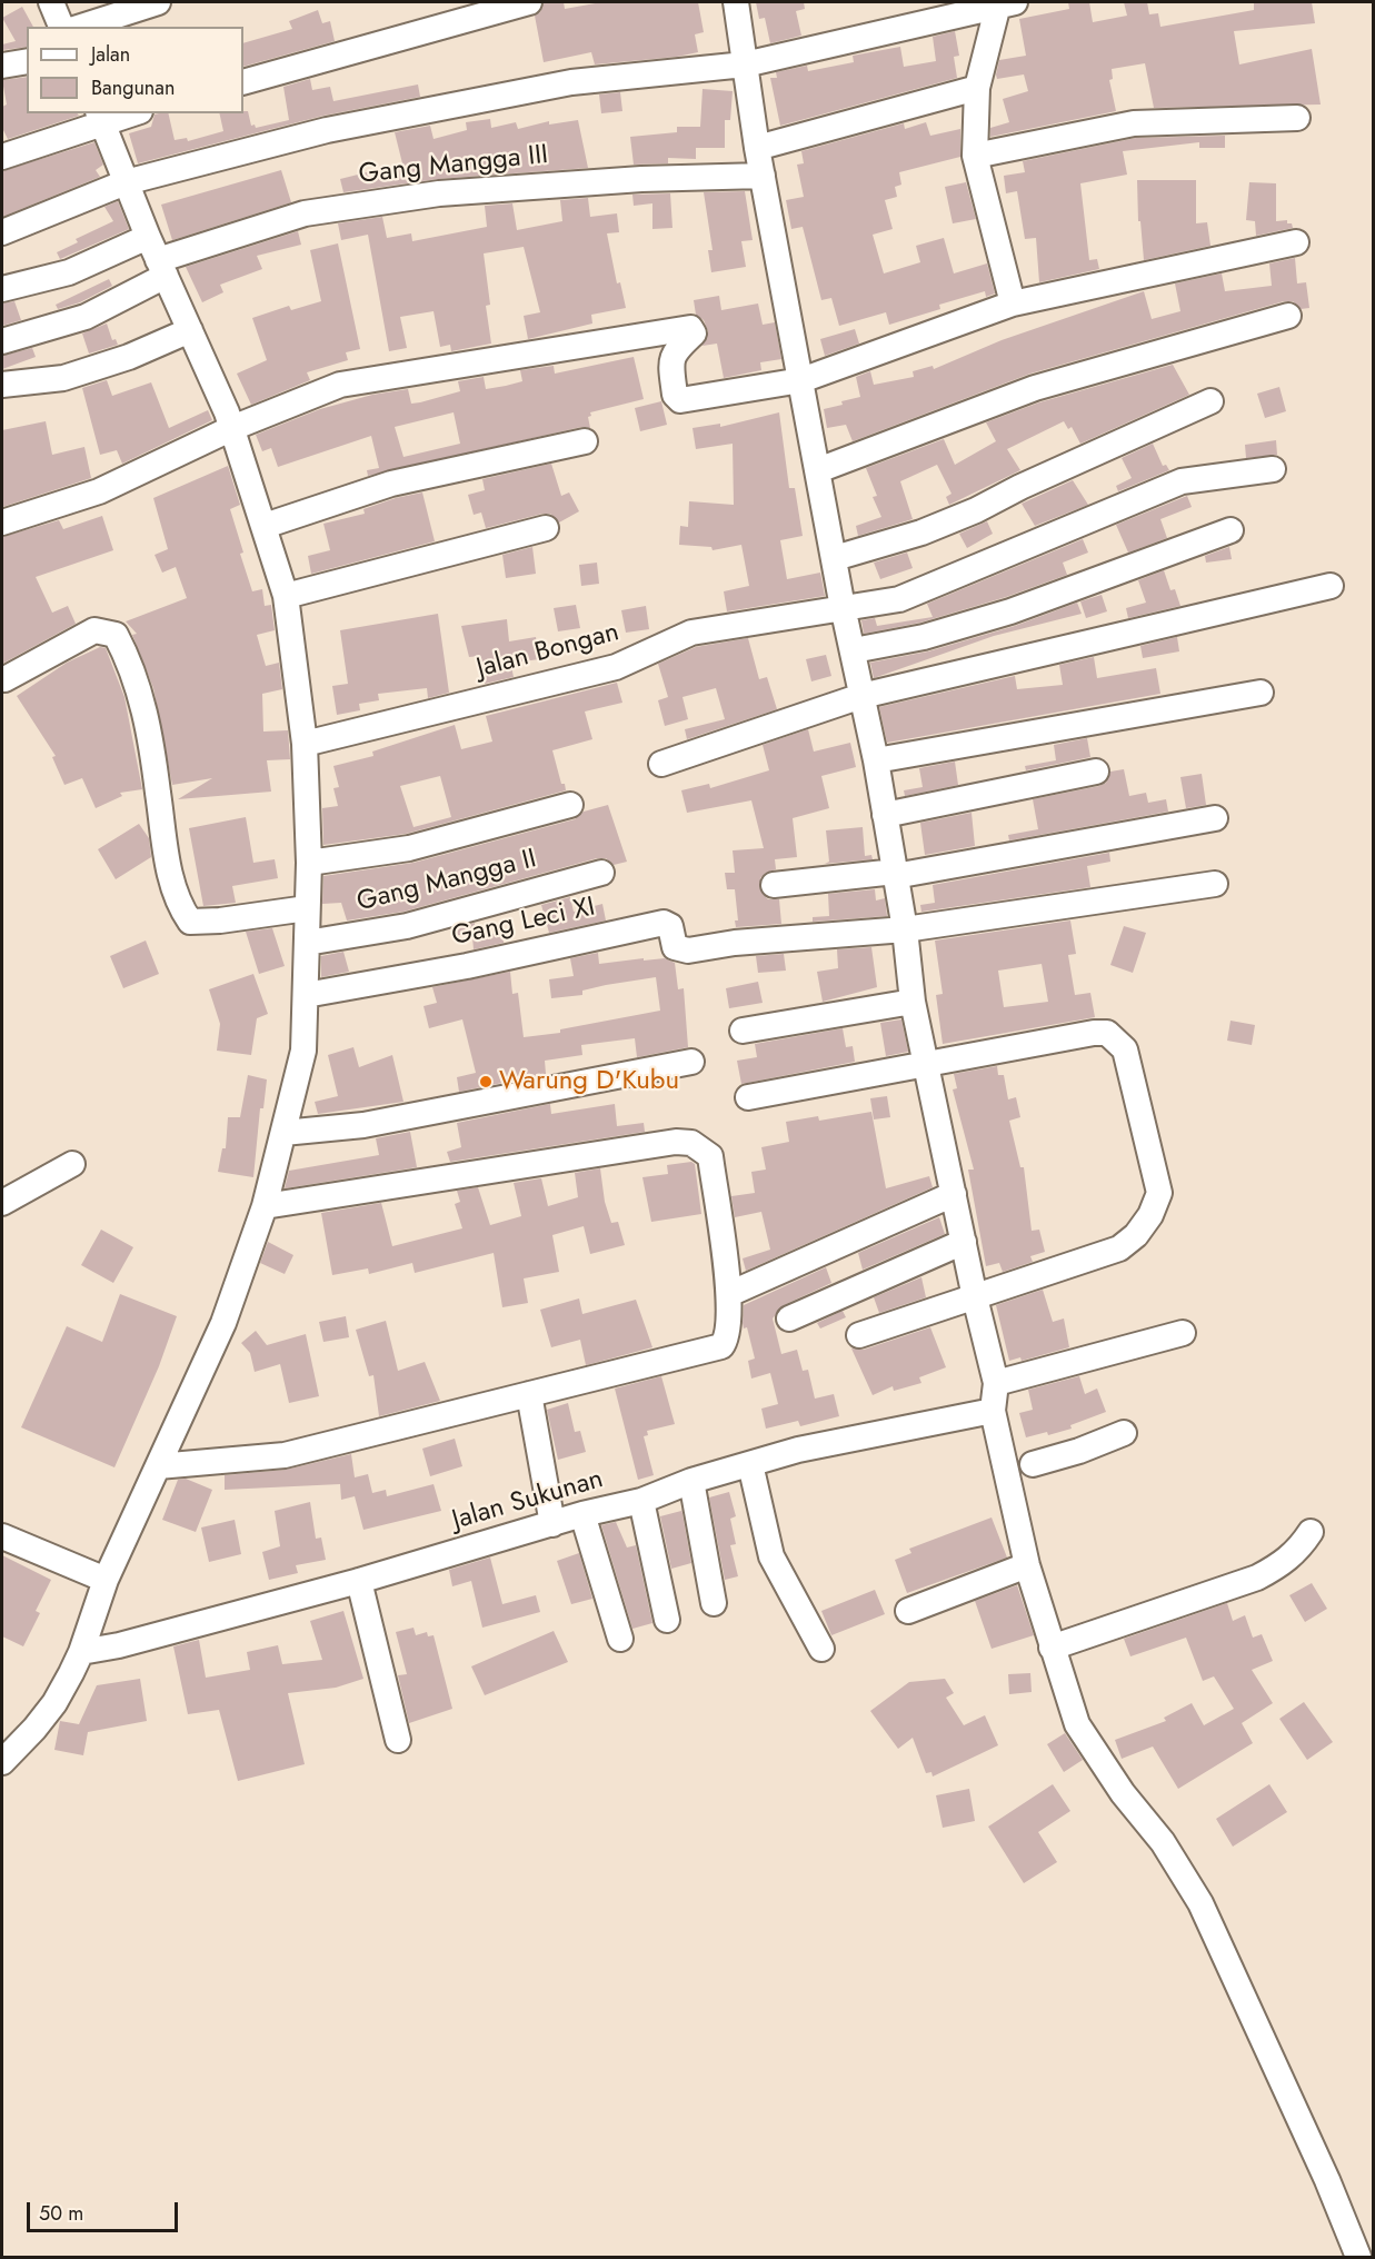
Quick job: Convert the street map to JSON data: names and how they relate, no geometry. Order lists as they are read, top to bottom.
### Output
{
  "streets": {
    "street": [
      "Gang Mangga III",
      "Jalan Bongan",
      "Gang Mangga II",
      "Gang Leci XI",
      "Jalan Sukunan"
    ]
  },
  "places": ["Warung D'Kubu"],
  "legend": ["Jalan", "Bangunan"],
  "scale_bar": "50 m"
}
